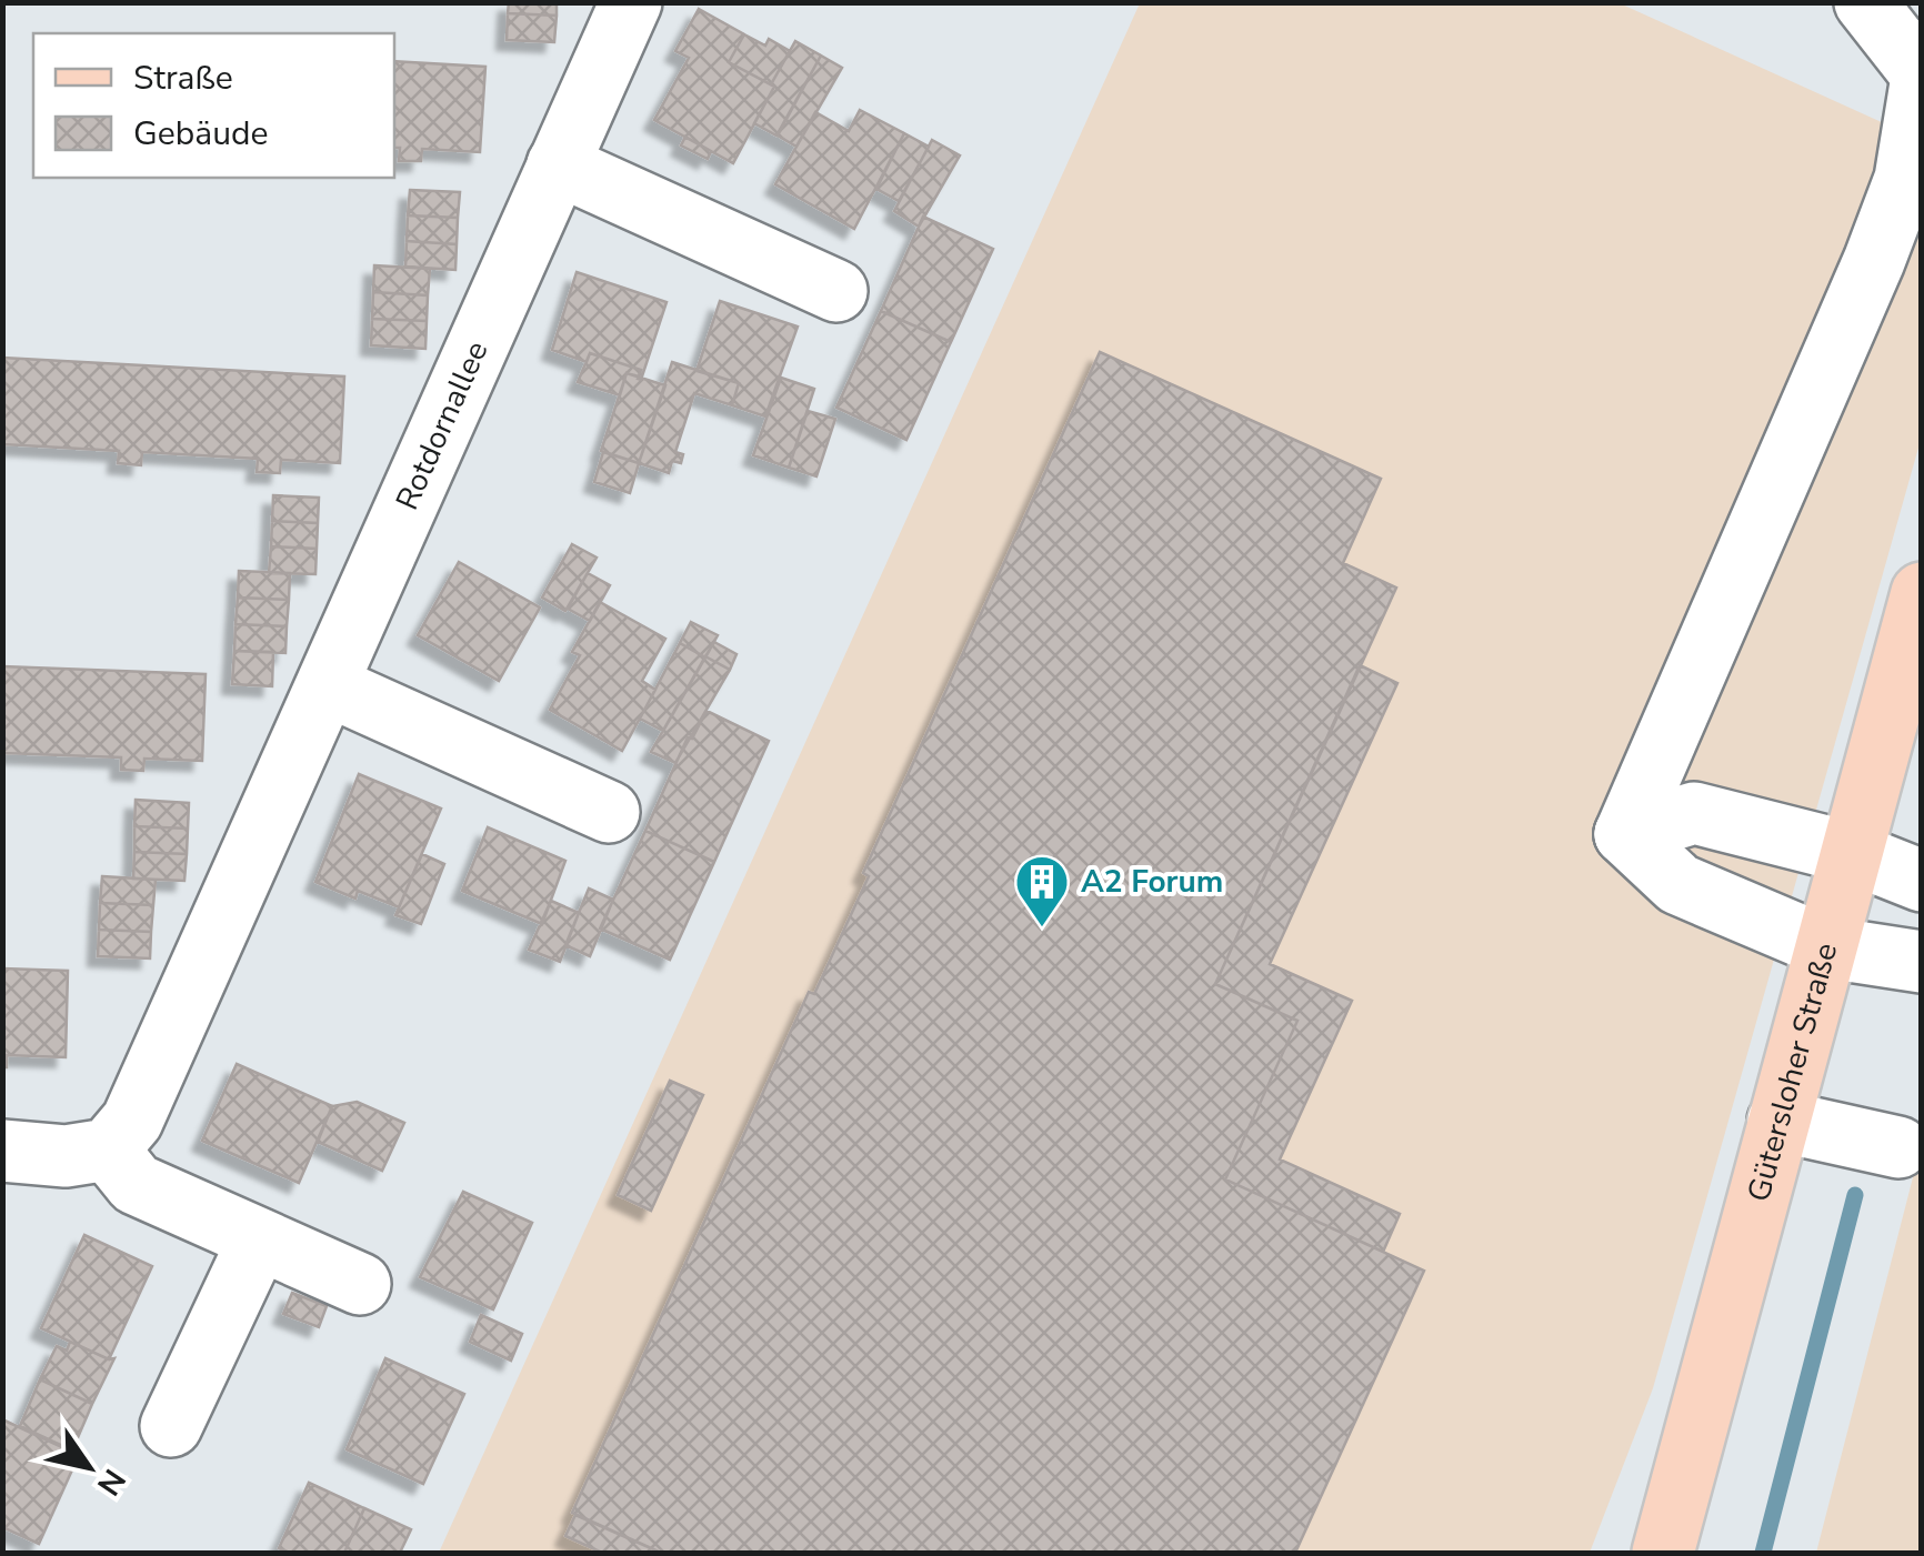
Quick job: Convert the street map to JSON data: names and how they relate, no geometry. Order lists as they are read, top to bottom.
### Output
{
  "streets": {
    "main road": ["Gütersloher Straße"],
    "street": ["Rotdornallee"]
  },
  "places": {
    "building": ["A2 Forum"]
  },
  "legend": ["Straße", "Gebäude"],
  "north": "bottom right"
}
